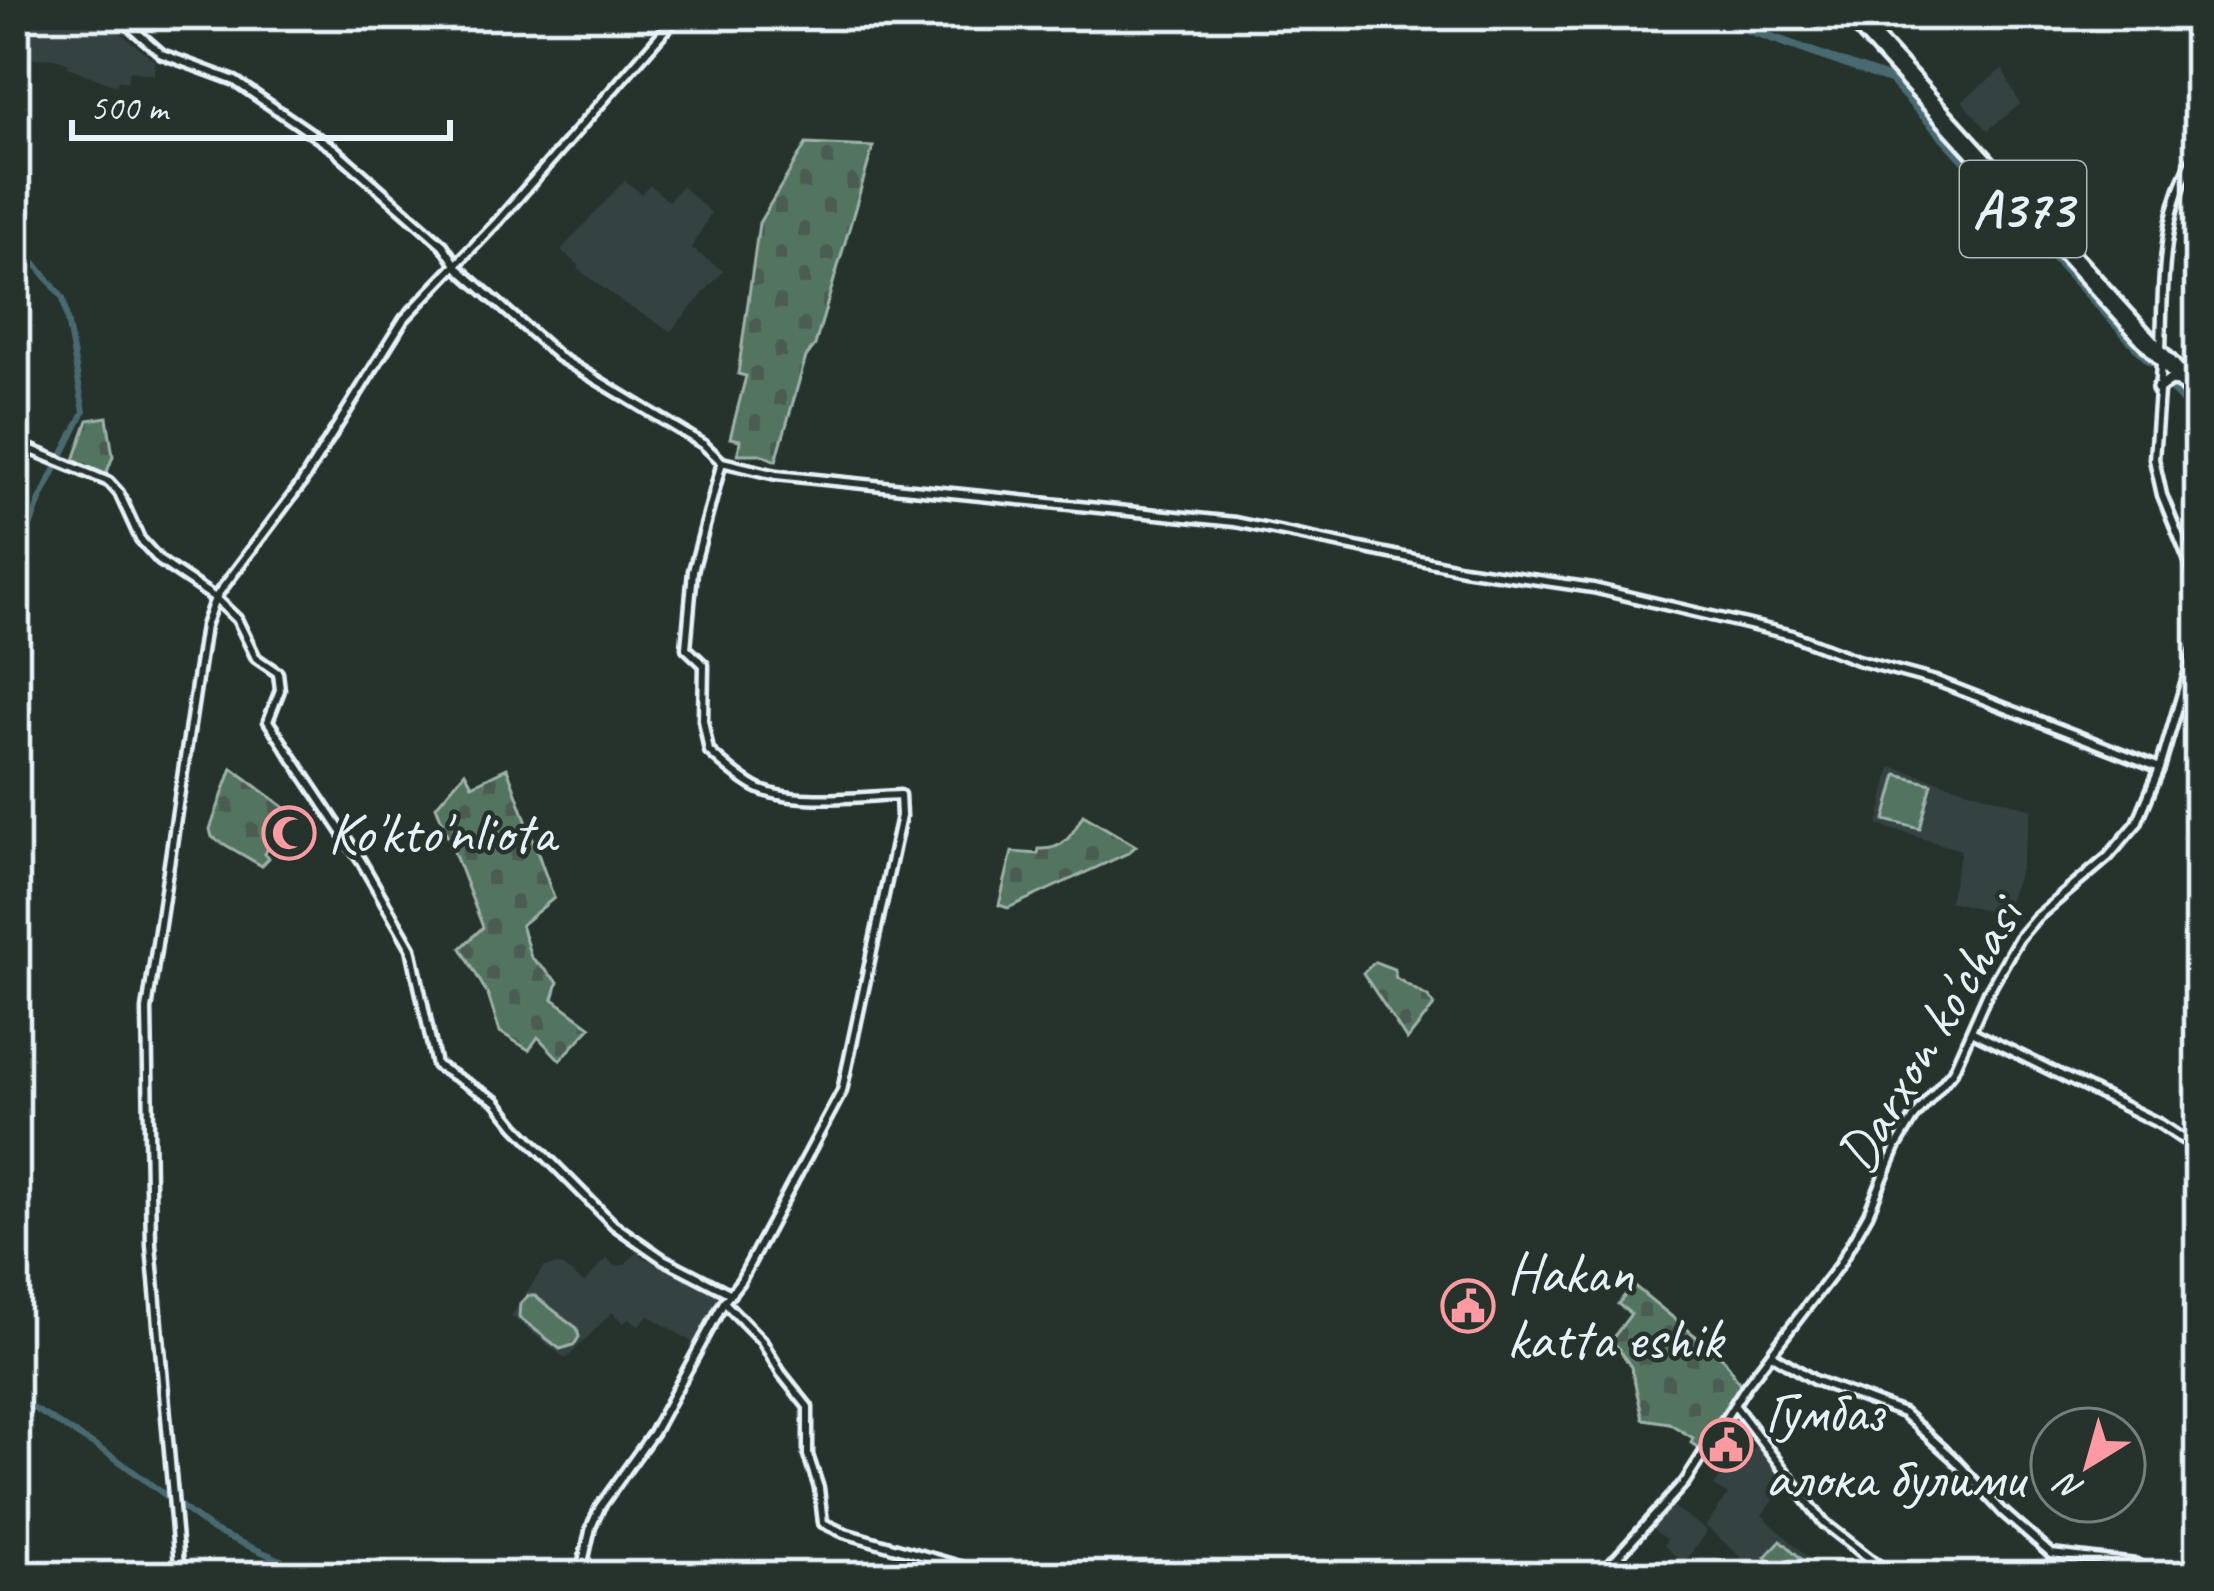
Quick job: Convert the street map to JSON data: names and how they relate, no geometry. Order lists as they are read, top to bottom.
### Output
{
  "streets": {
    "highway": ["A373"],
    "street": ["Darxon ko'chasi"]
  },
  "places": {
    "mosque": ["Ko'kto'nliota"],
    "public building": ["Hakan katta eshik", "Гумбаз алока булими"]
  },
  "scale_bar": "500 m",
  "north": "bottom left"
}
